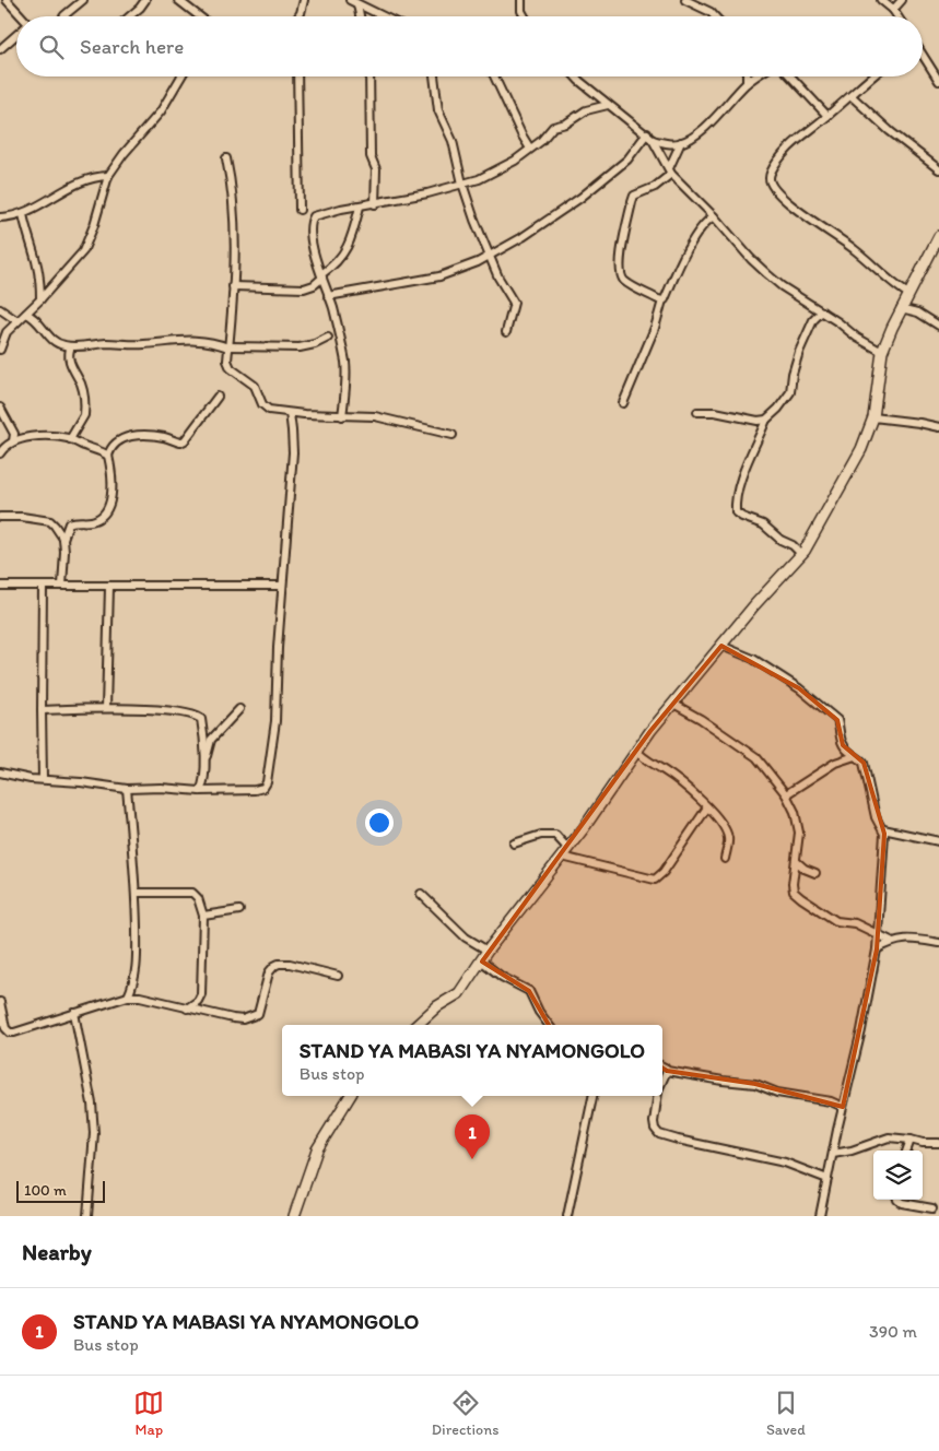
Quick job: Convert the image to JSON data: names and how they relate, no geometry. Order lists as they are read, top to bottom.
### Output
{
  "scale_bar": "100 m",
  "page": {
    "search": "Search here",
    "popup": ["STAND YA MABASI YA NYAMONGOLO", "Bus stop"],
    "pins": "1",
    "scale": "100 m",
    "heading": "Nearby",
    "list": [
      {
        "mark": "1",
        "name": "STAND YA MABASI YA NYAMONGOLO",
        "note": "Bus stop",
        "value": "390 m"
      }
    ],
    "nav": ["Map", "Directions", "Saved"]
  }
}
